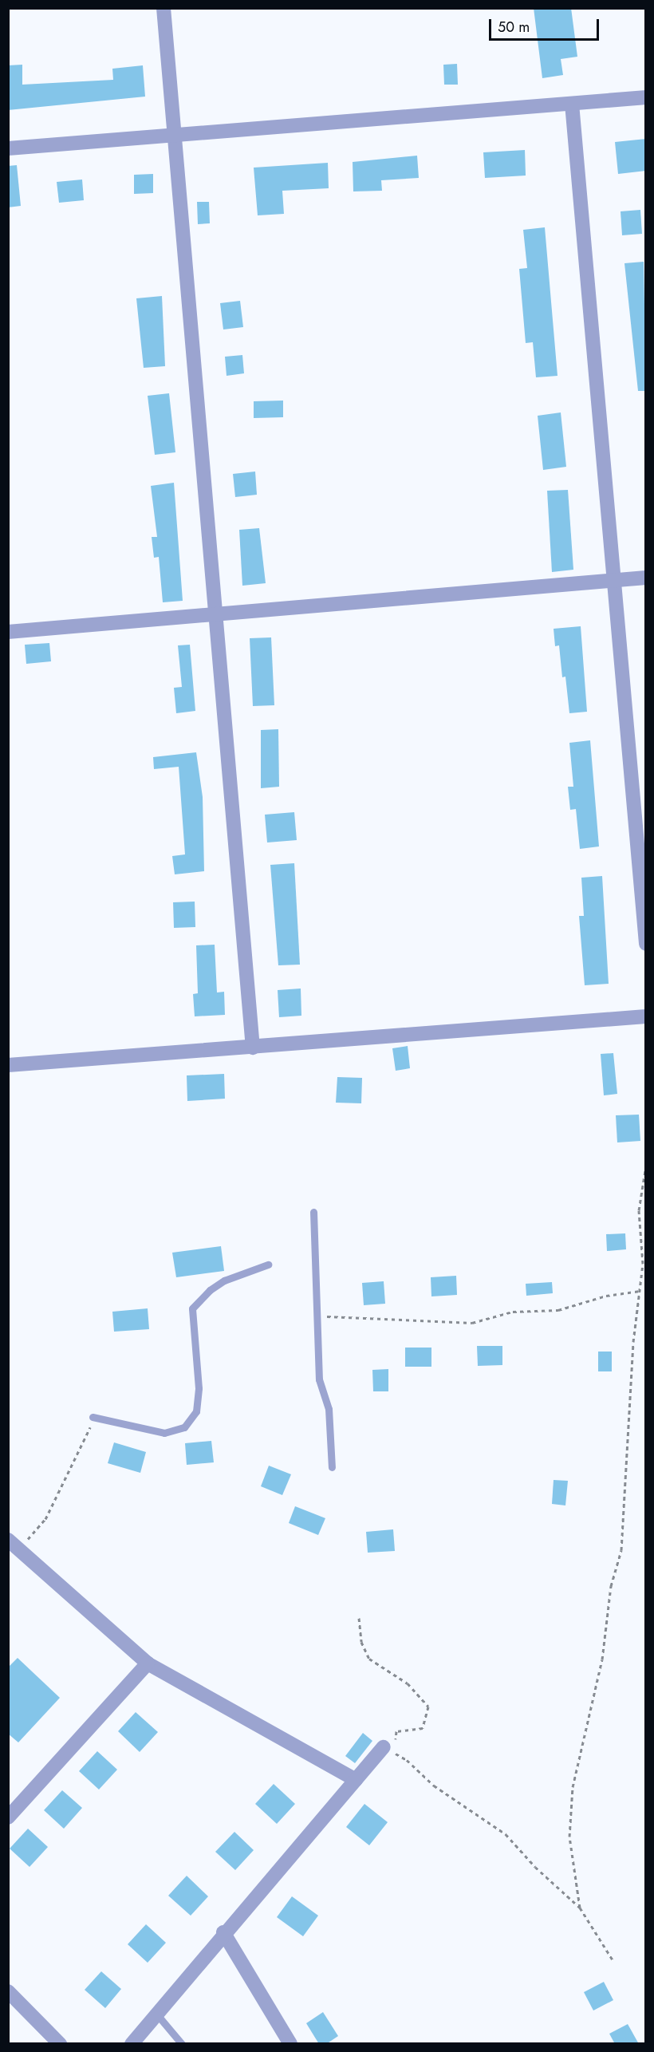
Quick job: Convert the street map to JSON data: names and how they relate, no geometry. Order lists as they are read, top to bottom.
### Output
{
  "scale_bar": "50 m"
}
